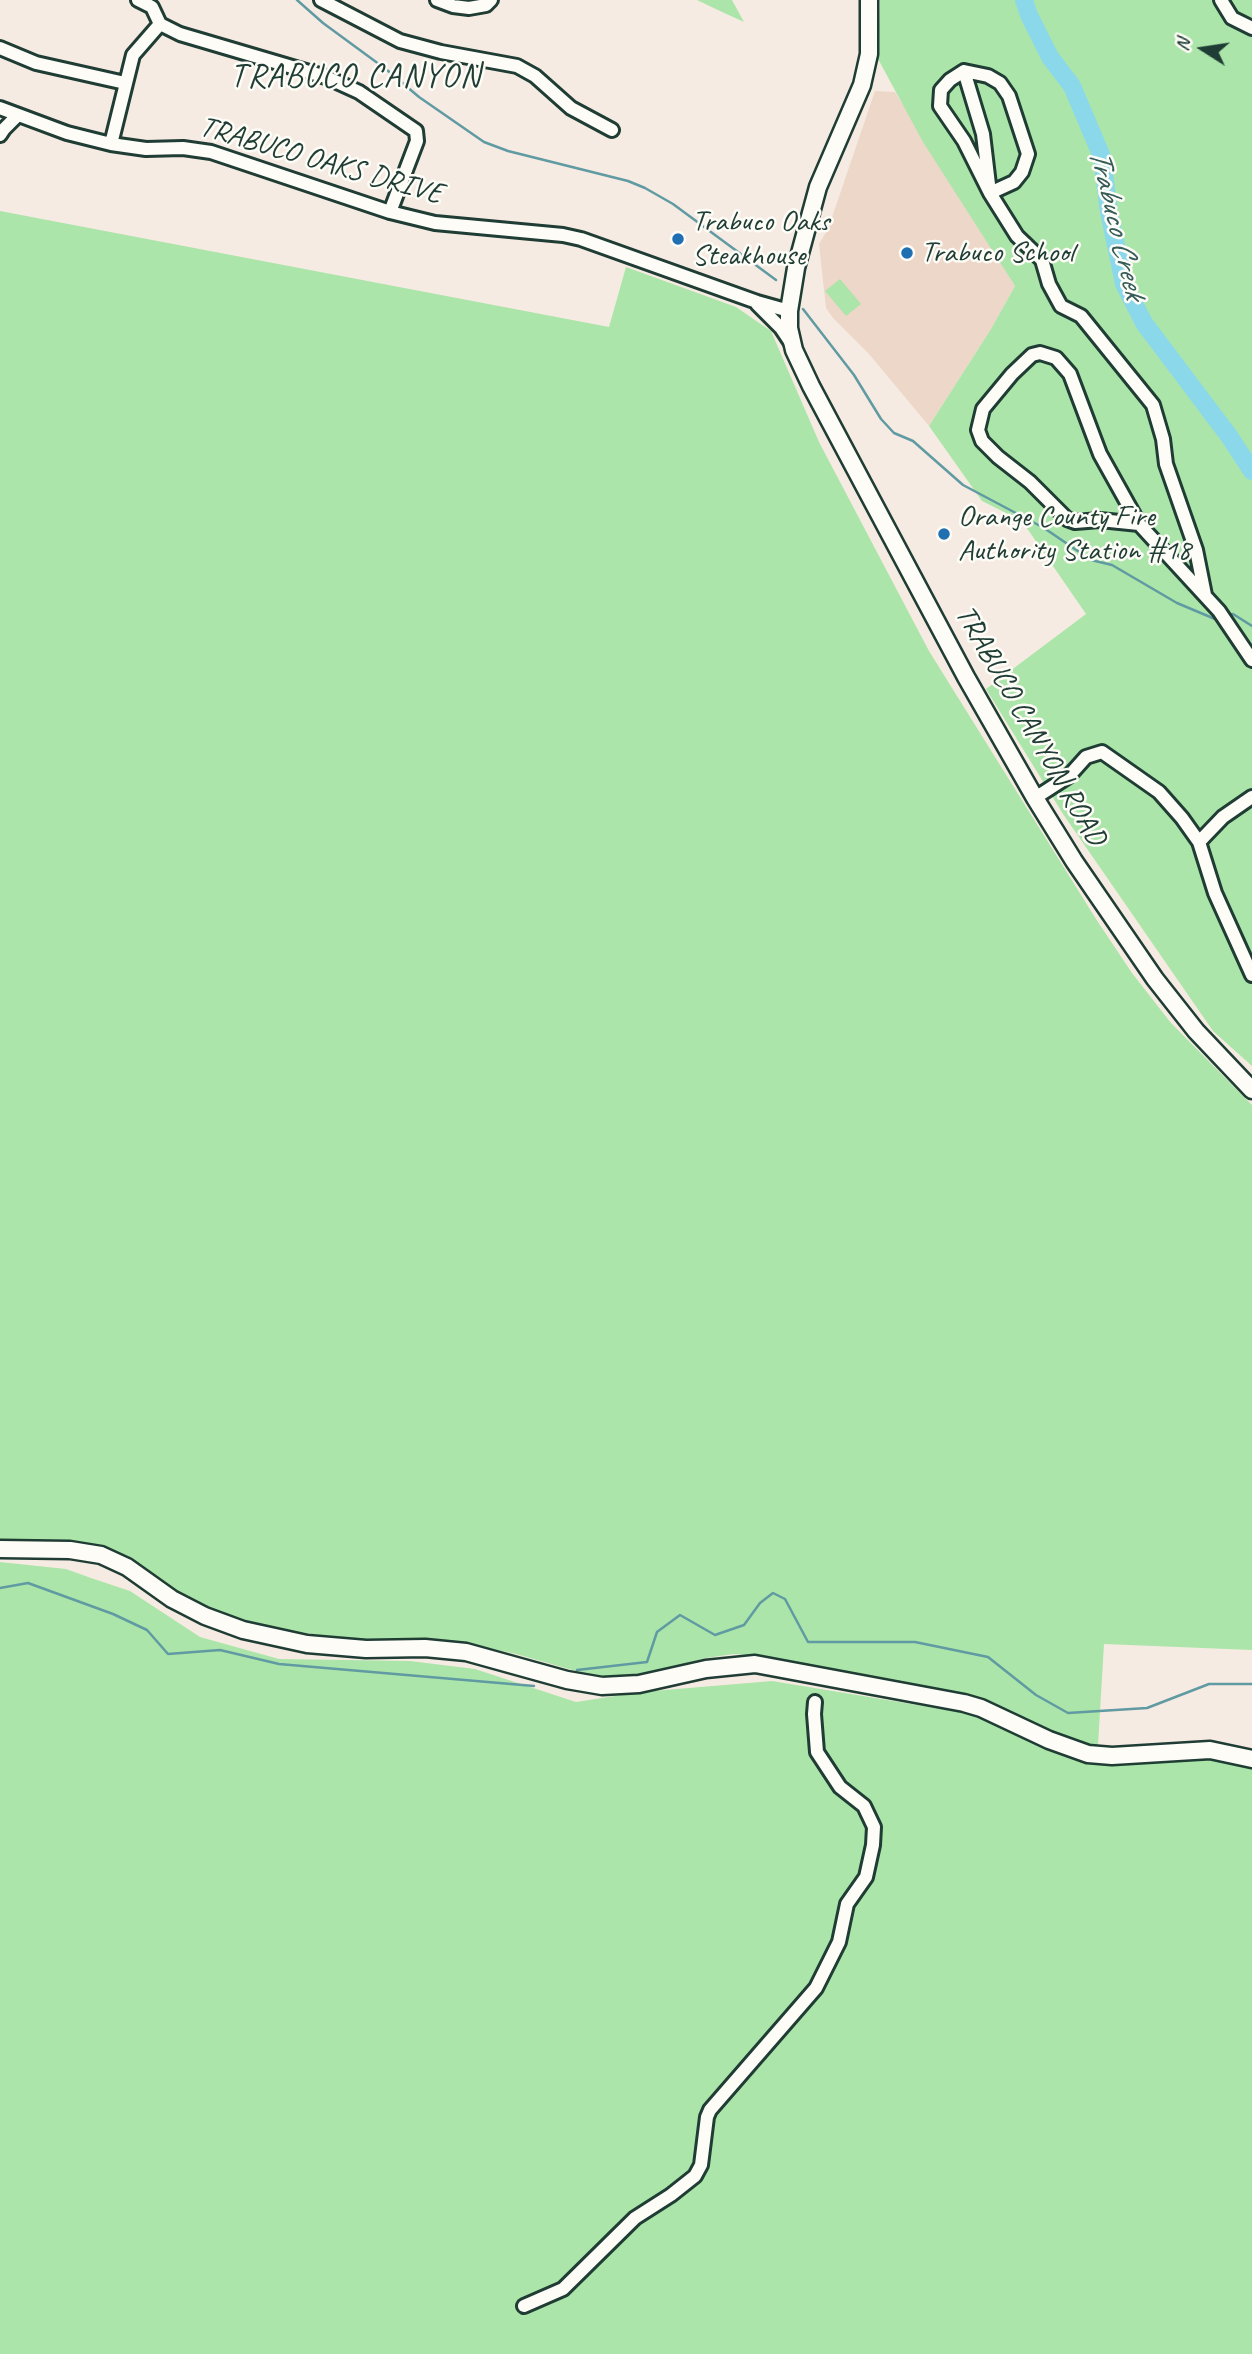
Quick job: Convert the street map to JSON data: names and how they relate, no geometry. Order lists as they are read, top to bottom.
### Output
{
  "streets": {
    "main road": ["TRABUCO CANYON ROAD"],
    "street": ["TRABUCO OAKS DRIVE"]
  },
  "crossings": [
    ["TRABUCO OAKS DRIVE", "TRABUCO CANYON ROAD"]
  ],
  "districts": ["TRABUCO CANYON"],
  "water": ["Trabuco Creek"],
  "places": ["Trabuco Oaks Steakhouse", "Trabuco School", "Orange County Fire Authority Station #18"],
  "north": "left"
}
